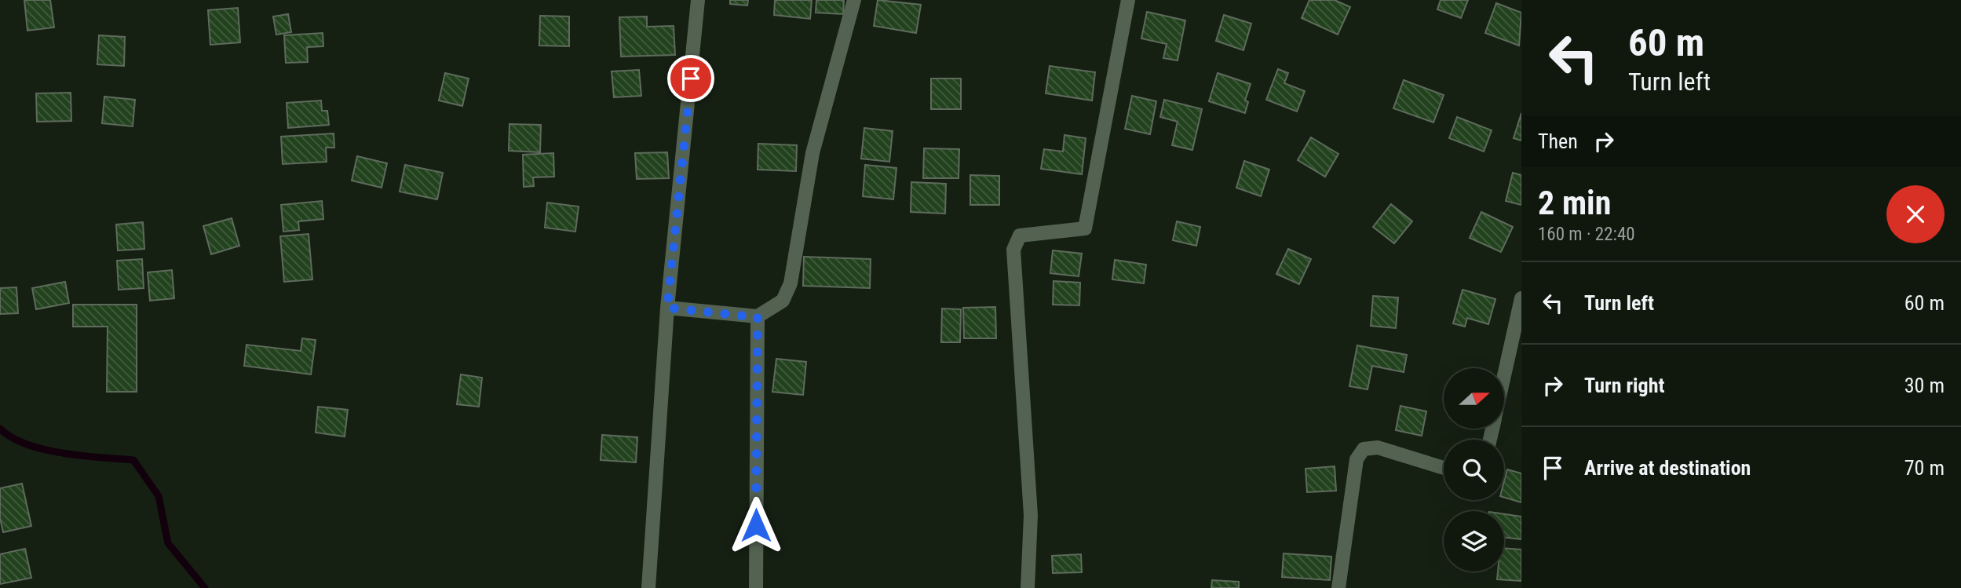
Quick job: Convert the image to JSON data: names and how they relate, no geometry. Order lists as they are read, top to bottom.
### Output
{
  "north": "right",
  "page": {
    "turn": ["60 m", "Turn left"],
    "then": "Then",
    "heading": ["2 min", "160 m · 22:40"],
    "list": [
      {
        "name": "Turn left",
        "value": "60 m"
      },
      {
        "name": "Turn right",
        "value": "30 m"
      },
      {
        "name": "Arrive at destination",
        "value": "70 m"
      }
    ]
  }
}
